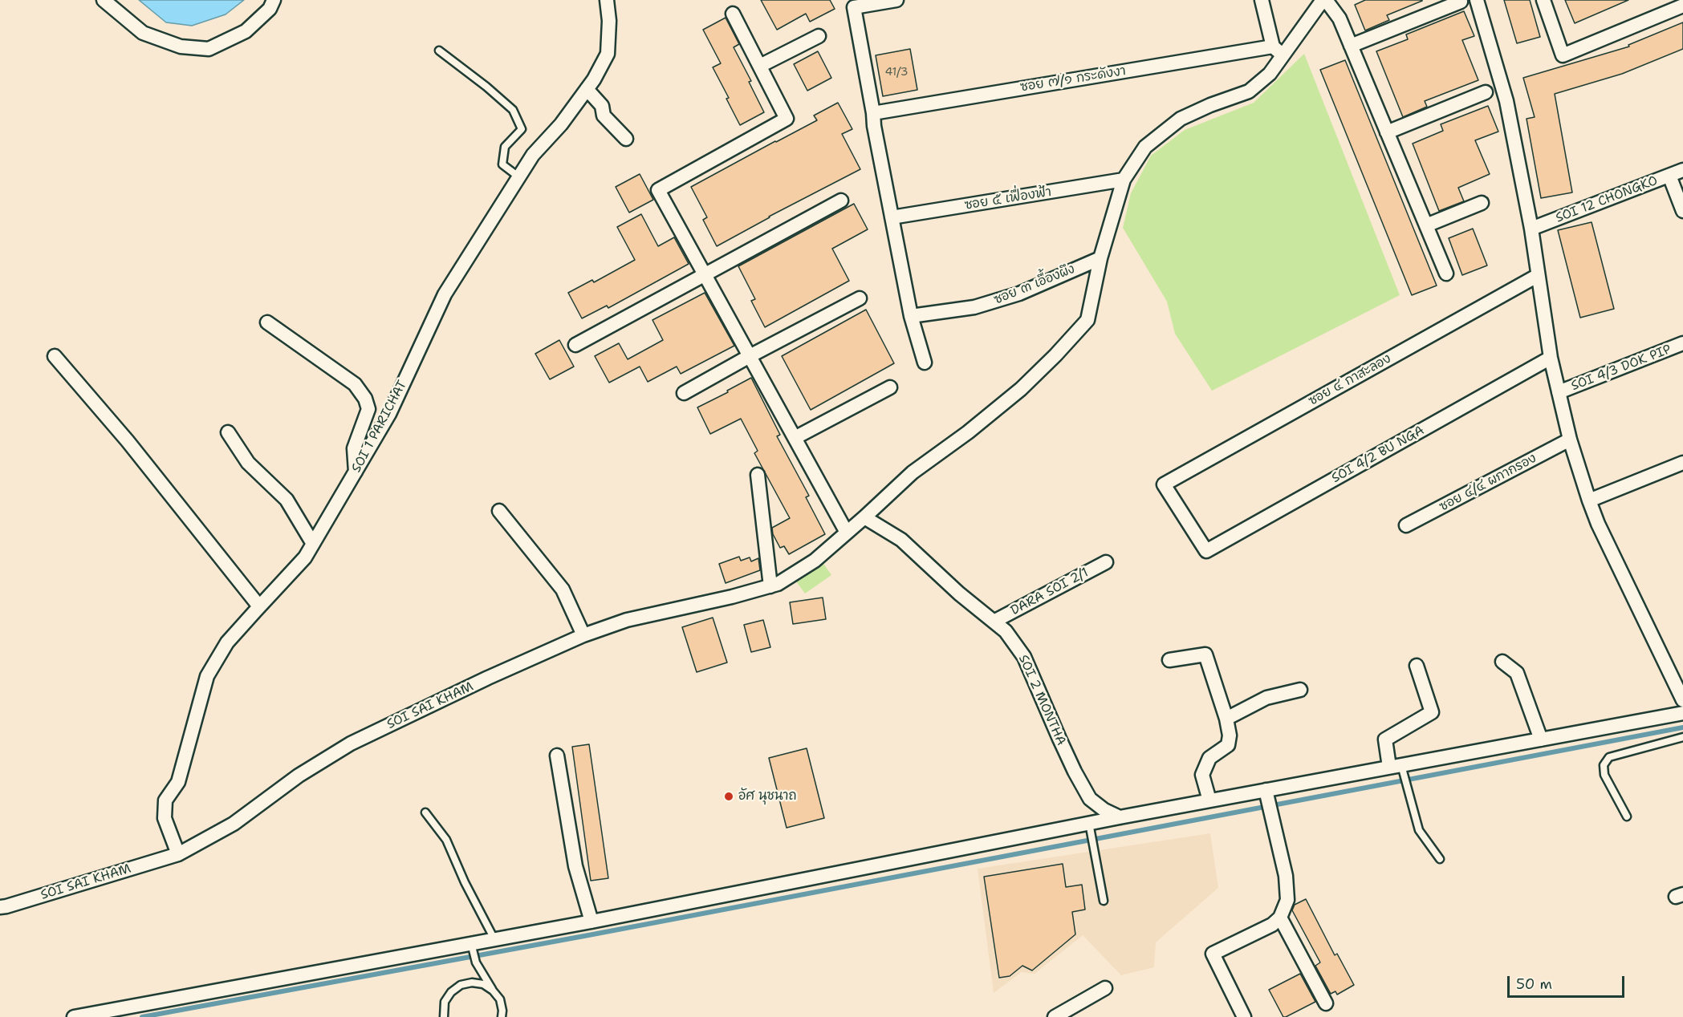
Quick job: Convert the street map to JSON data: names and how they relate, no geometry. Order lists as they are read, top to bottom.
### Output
{
  "streets": {
    "street": [
      "ซอย ๗/๑ กระดังงา",
      "ซอย ๕ เฟื่องฟ้า",
      "SOI 12 CHONGKO",
      "ซอย ๓ เอื้องผึง",
      "SOI 4/3 DOK PIP",
      "ซอย ๔ กาสะลอง",
      "SOI 1 PARICHAT",
      "SOI 4/2 BU NGA",
      "ซอย ๔/๔ ผกากรอง",
      "DARA SOI 2/1",
      "SOI 2 MONTHA",
      "SOI SAI KHAM"
    ]
  },
  "crossings": [
    ["ซอย ๕ เฟื่องฟ้า", "SOI SAI KHAM"],
    ["ซอย ๓ เอื้องผึง", "SOI SAI KHAM"],
    ["ซอย ๔ กาสะลอง", "SOI 4/2 BU NGA"],
    ["SOI 1 PARICHAT", "SOI SAI KHAM"],
    ["DARA SOI 2/1", "SOI 2 MONTHA"],
    ["SOI 2 MONTHA", "SOI SAI KHAM"]
  ],
  "places": ["อัศ นุชนาถ"],
  "house_numbers": ["41/3"],
  "scale_bar": "50 m"
}
